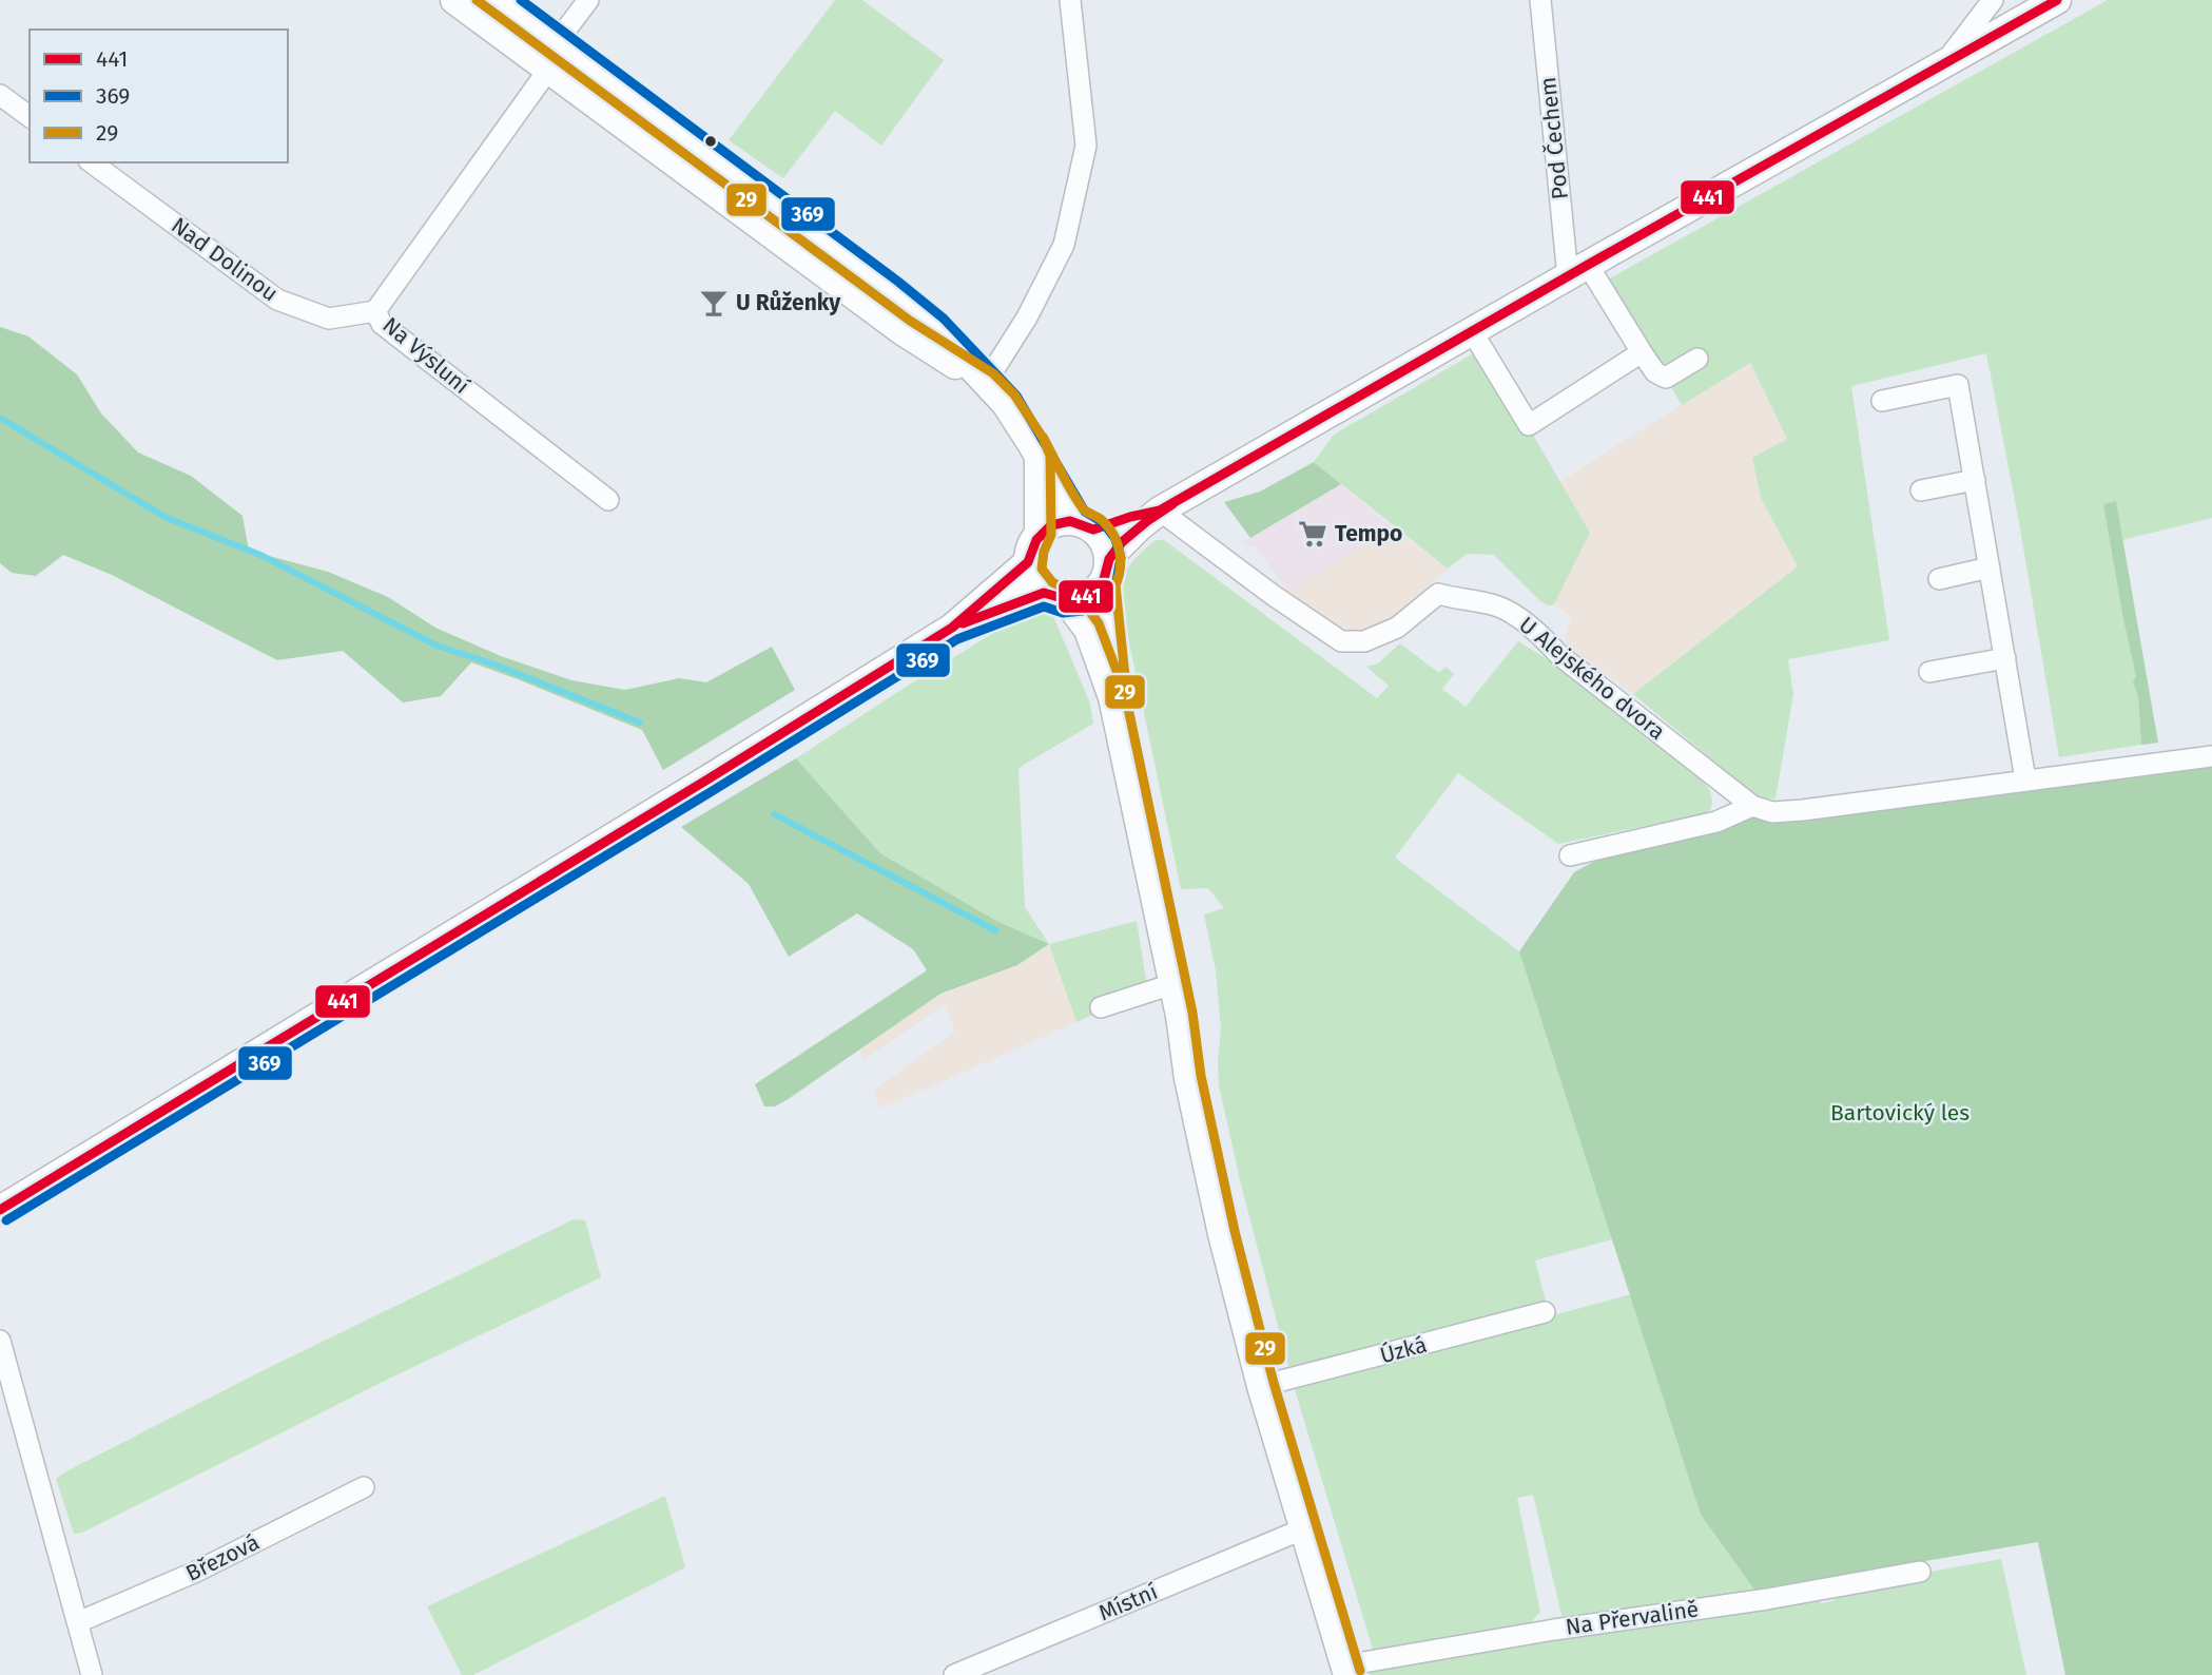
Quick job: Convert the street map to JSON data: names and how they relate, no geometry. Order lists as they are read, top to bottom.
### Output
{
  "streets": {
    "street": [
      "Pod Čechem",
      "Nad Dolinou",
      "Na Výsluní",
      "U Alejského dvora",
      "Úzká",
      "Březová",
      "Místní",
      "Na Přervalině"
    ]
  },
  "crossings": [
    ["Nad Dolinou", "Na Výsluní"]
  ],
  "parks": ["Bartovický les"],
  "places": {
    "bar": ["U Růženky"],
    "supermarket": ["Tempo"]
  },
  "lines": ["transit line 441", "transit line 369", "transit line 29"],
  "legend": ["441", "369", "29"]
}
